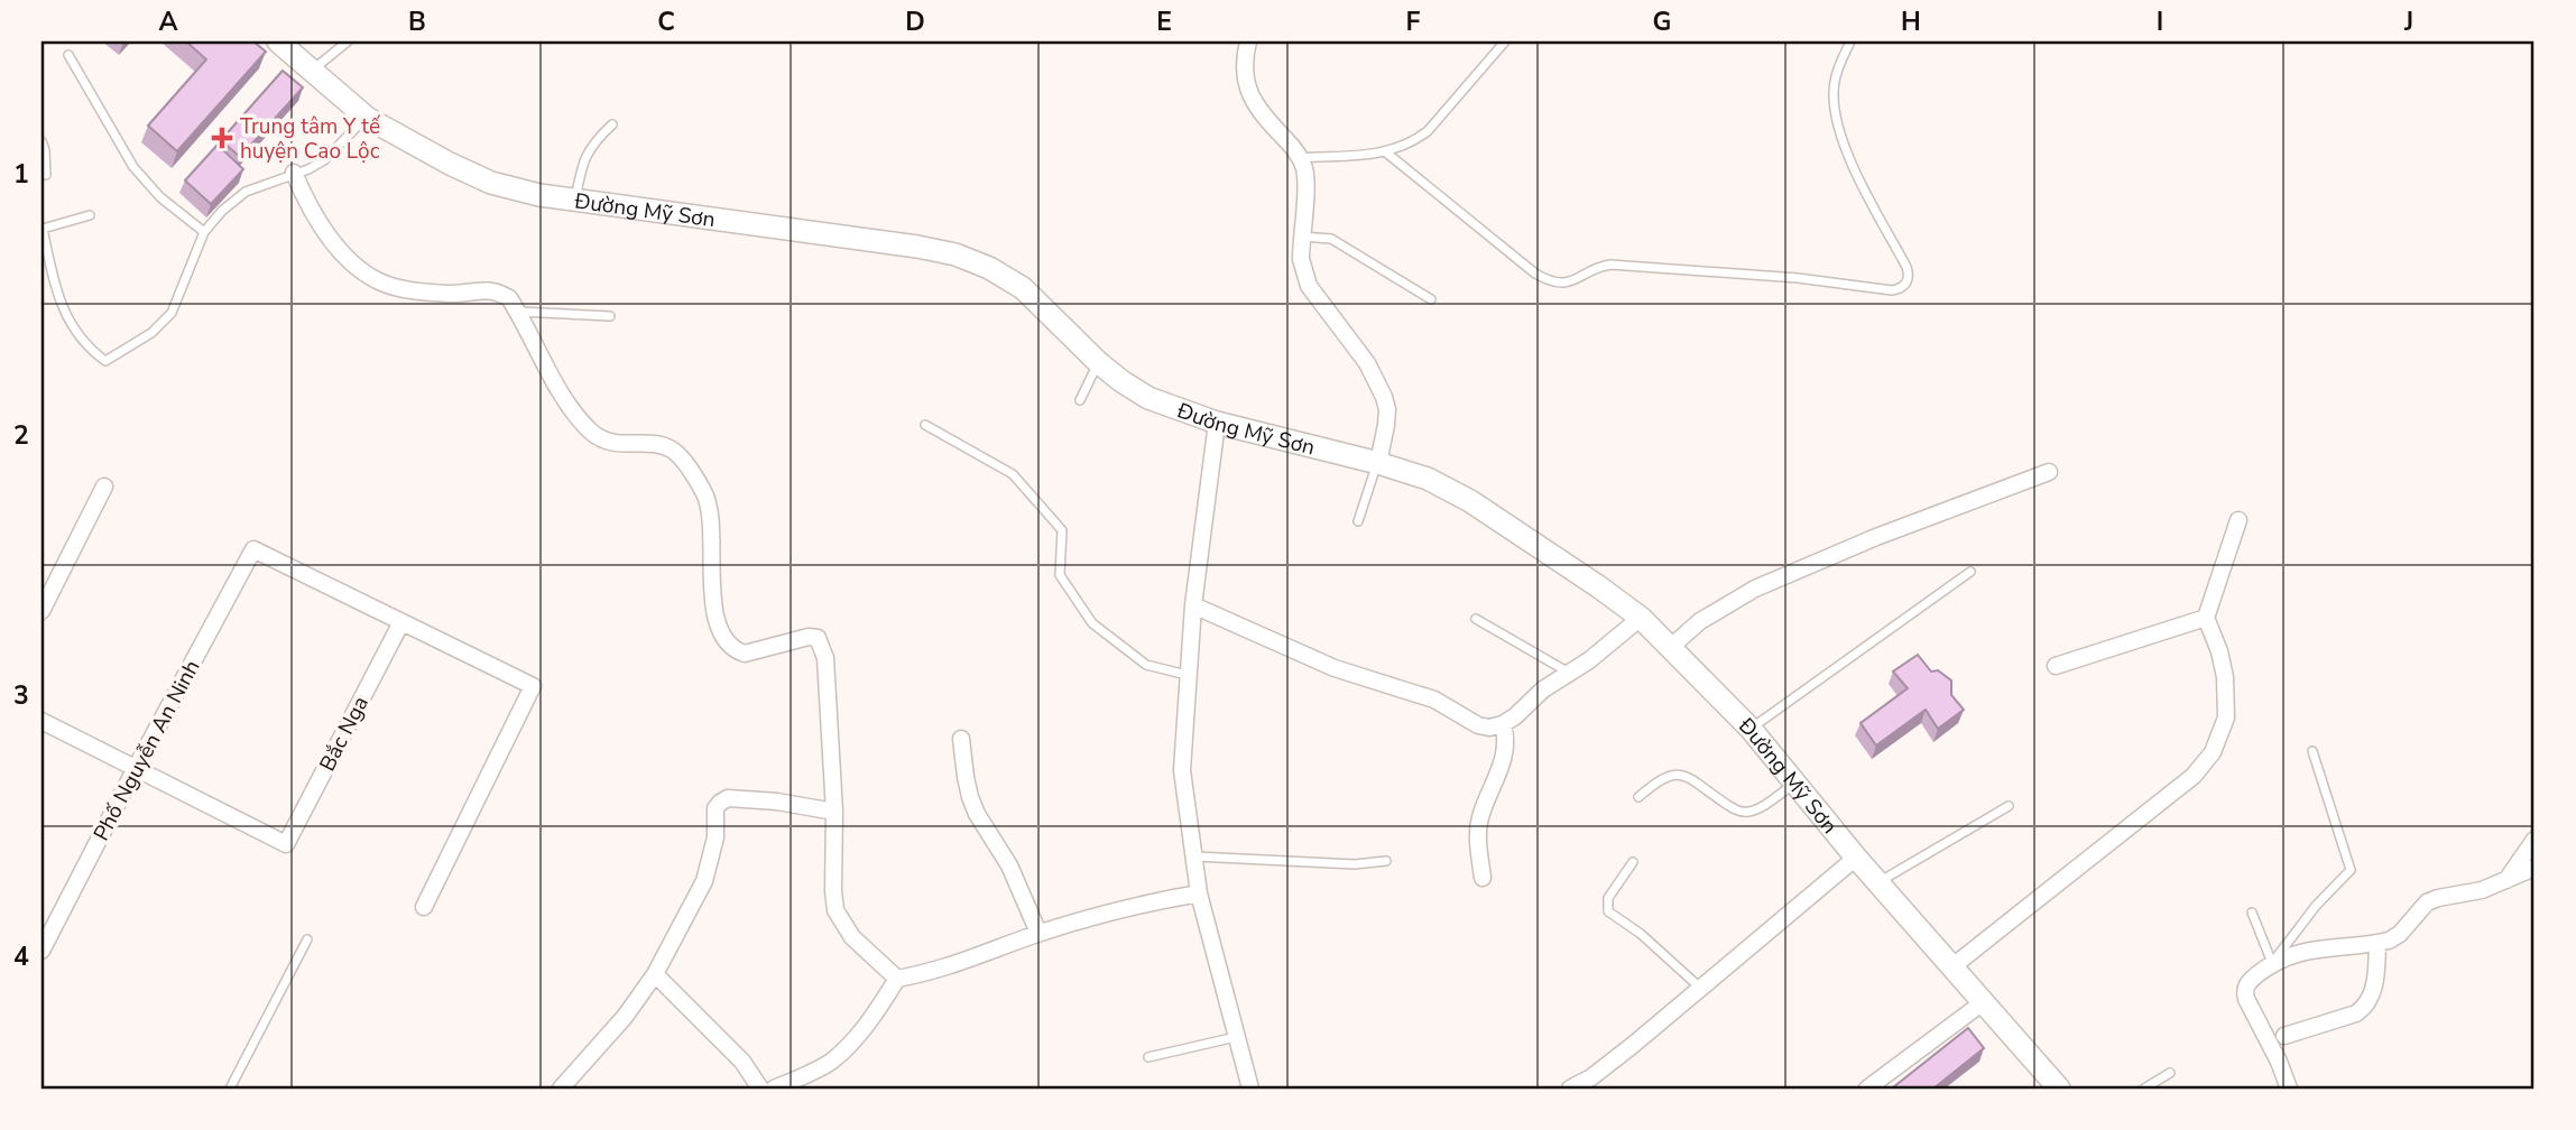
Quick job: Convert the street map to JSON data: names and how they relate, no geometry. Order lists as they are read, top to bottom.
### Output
{
  "streets": {
    "street": ["Đường Mỹ Sơn", "Bắc Nga", "Phố Nguyễn An Ninh"]
  },
  "crossings": [
    ["Bắc Nga", "Phố Nguyễn An Ninh"]
  ],
  "places": {
    "health": ["Trung tâm Y tế huyện Cao Lộc"]
  },
  "grid": {
    "columns": [
      "A",
      "B",
      "C",
      "D",
      "E",
      "F",
      "G",
      "H",
      "I",
      "J"
    ],
    "rows": [
      "1",
      "2",
      "3",
      "4"
    ]
  }
}
